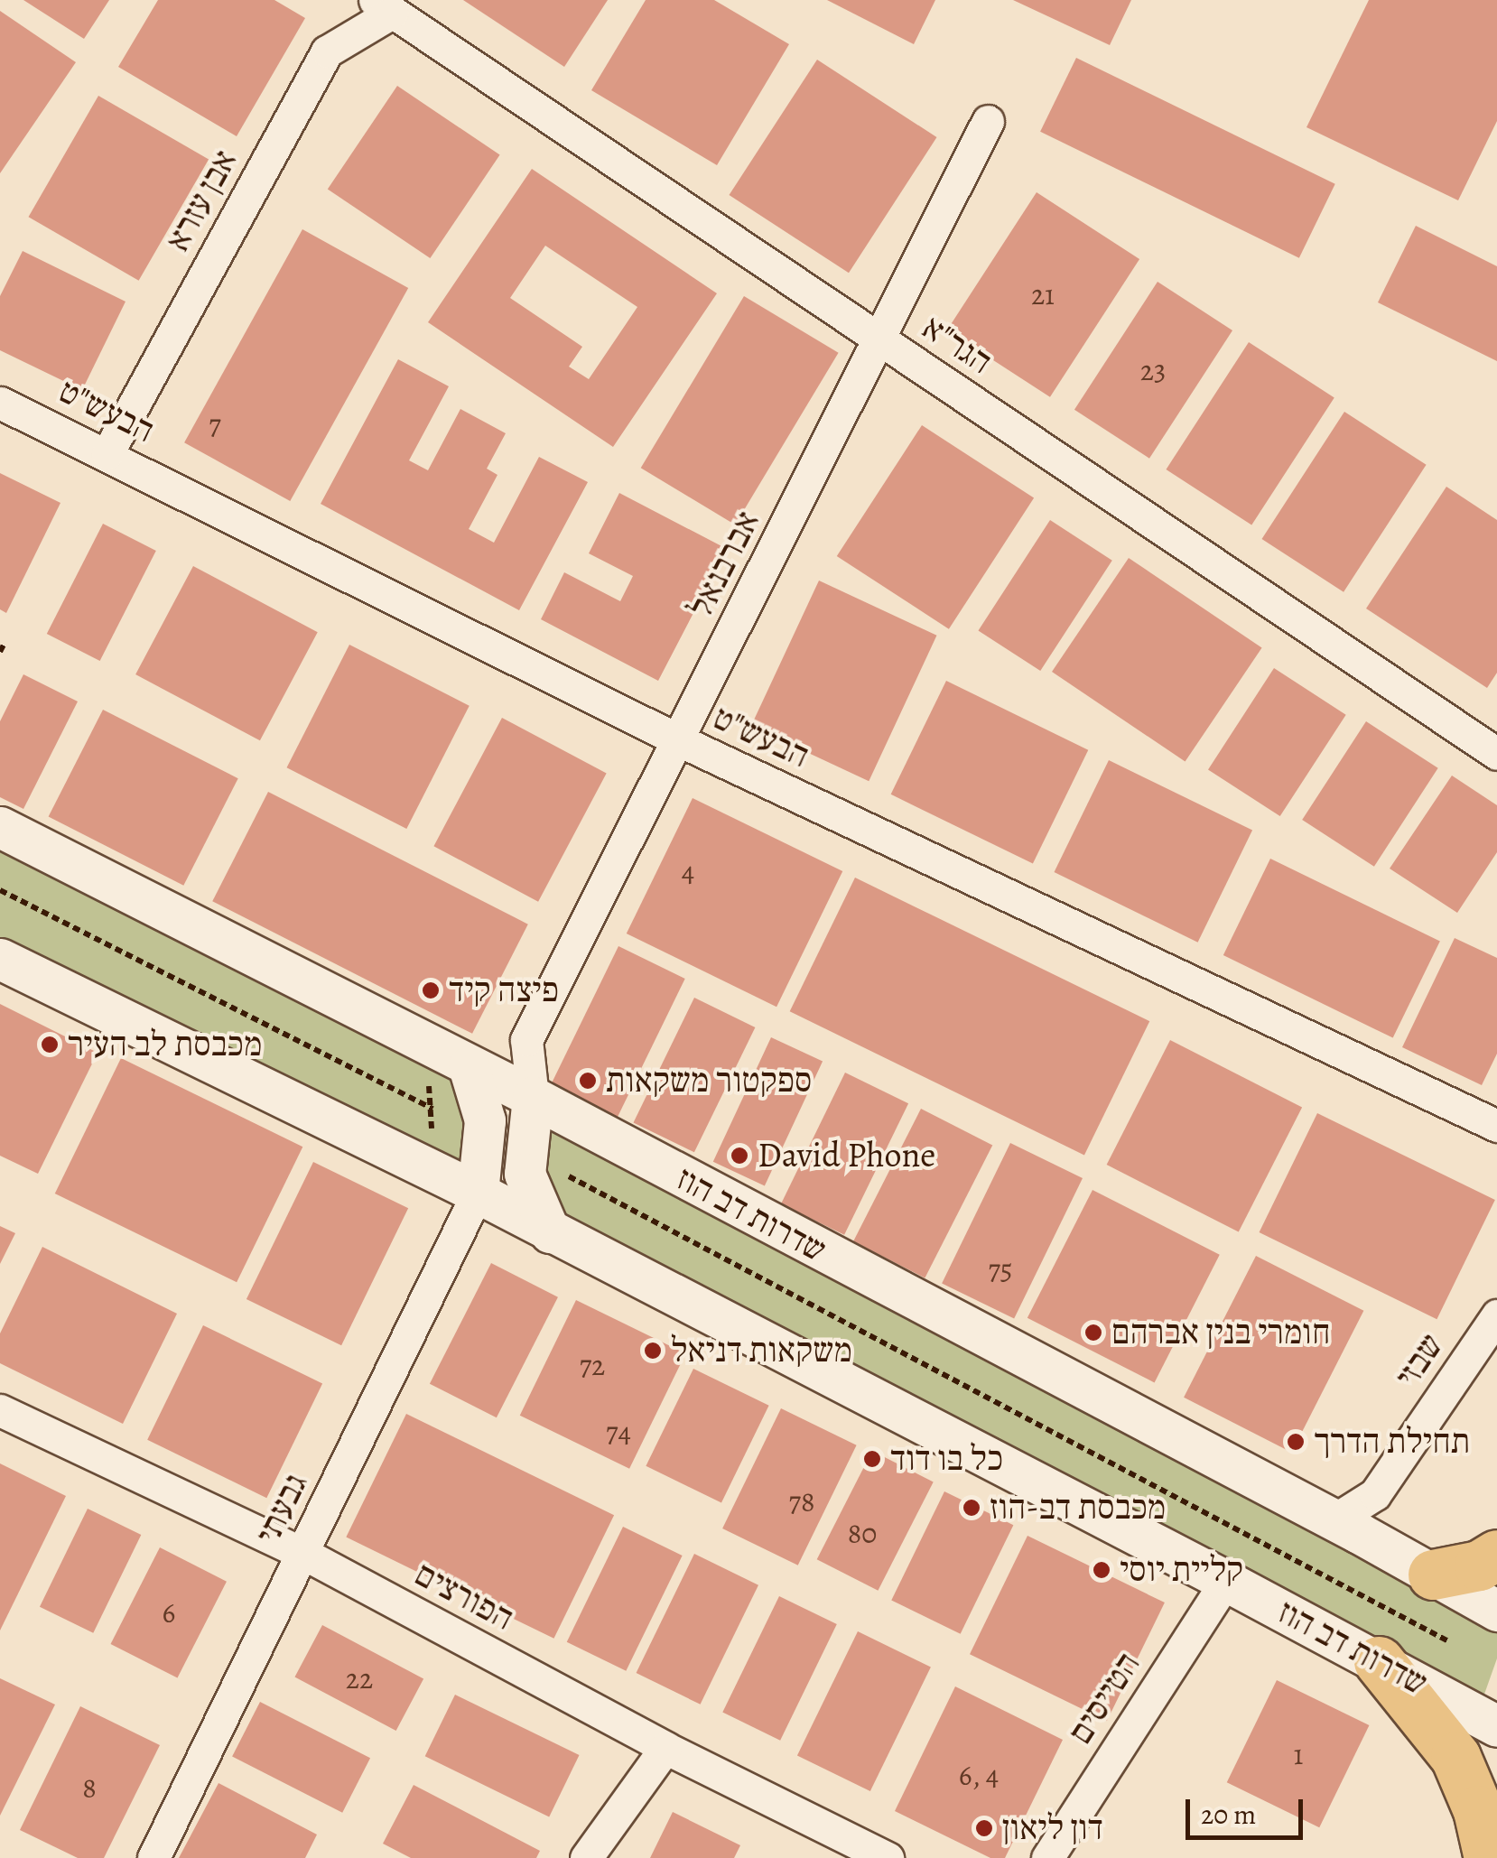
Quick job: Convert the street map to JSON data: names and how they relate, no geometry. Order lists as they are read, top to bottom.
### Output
{
  "streets": {
    "street": [
      "אבן עזרא",
      "הגר\"א",
      "הבעש\"ט",
      "אברבנאל",
      "שדרות דב הוז",
      "שבזי",
      "גבעתי",
      "הפורצים",
      "הטייסים"
    ]
  },
  "crossings": [
    ["אבן עזרא", "הגר\"א"],
    ["אבן עזרא", "הבעש\"ט"],
    ["הגר\"א", "אברבנאל"],
    ["הבעש\"ט", "אברבנאל"],
    ["שדרות דב הוז", "שבזי"],
    ["שדרות דב הוז", "גבעתי"],
    ["שדרות דב הוז", "הטייסים"],
    ["גבעתי", "הפורצים"]
  ],
  "places": [
    "פיצה קיד",
    "מכבסת לב העיר",
    "ספקטור משקאות",
    "David Phone",
    "חומרי בנין אברהם",
    "משקאות דניאל",
    "תחילת הדרך",
    "כל בו דוד",
    "מכבסת דב-הוז",
    "קליית יוסי",
    "דון ליאון"
  ],
  "house_numbers": [
    "21",
    "23",
    "7",
    "4",
    "75",
    "72",
    "74",
    "78",
    "80",
    "6",
    "22",
    "1",
    "6, 4",
    "8"
  ],
  "scale_bar": "20 m"
}
